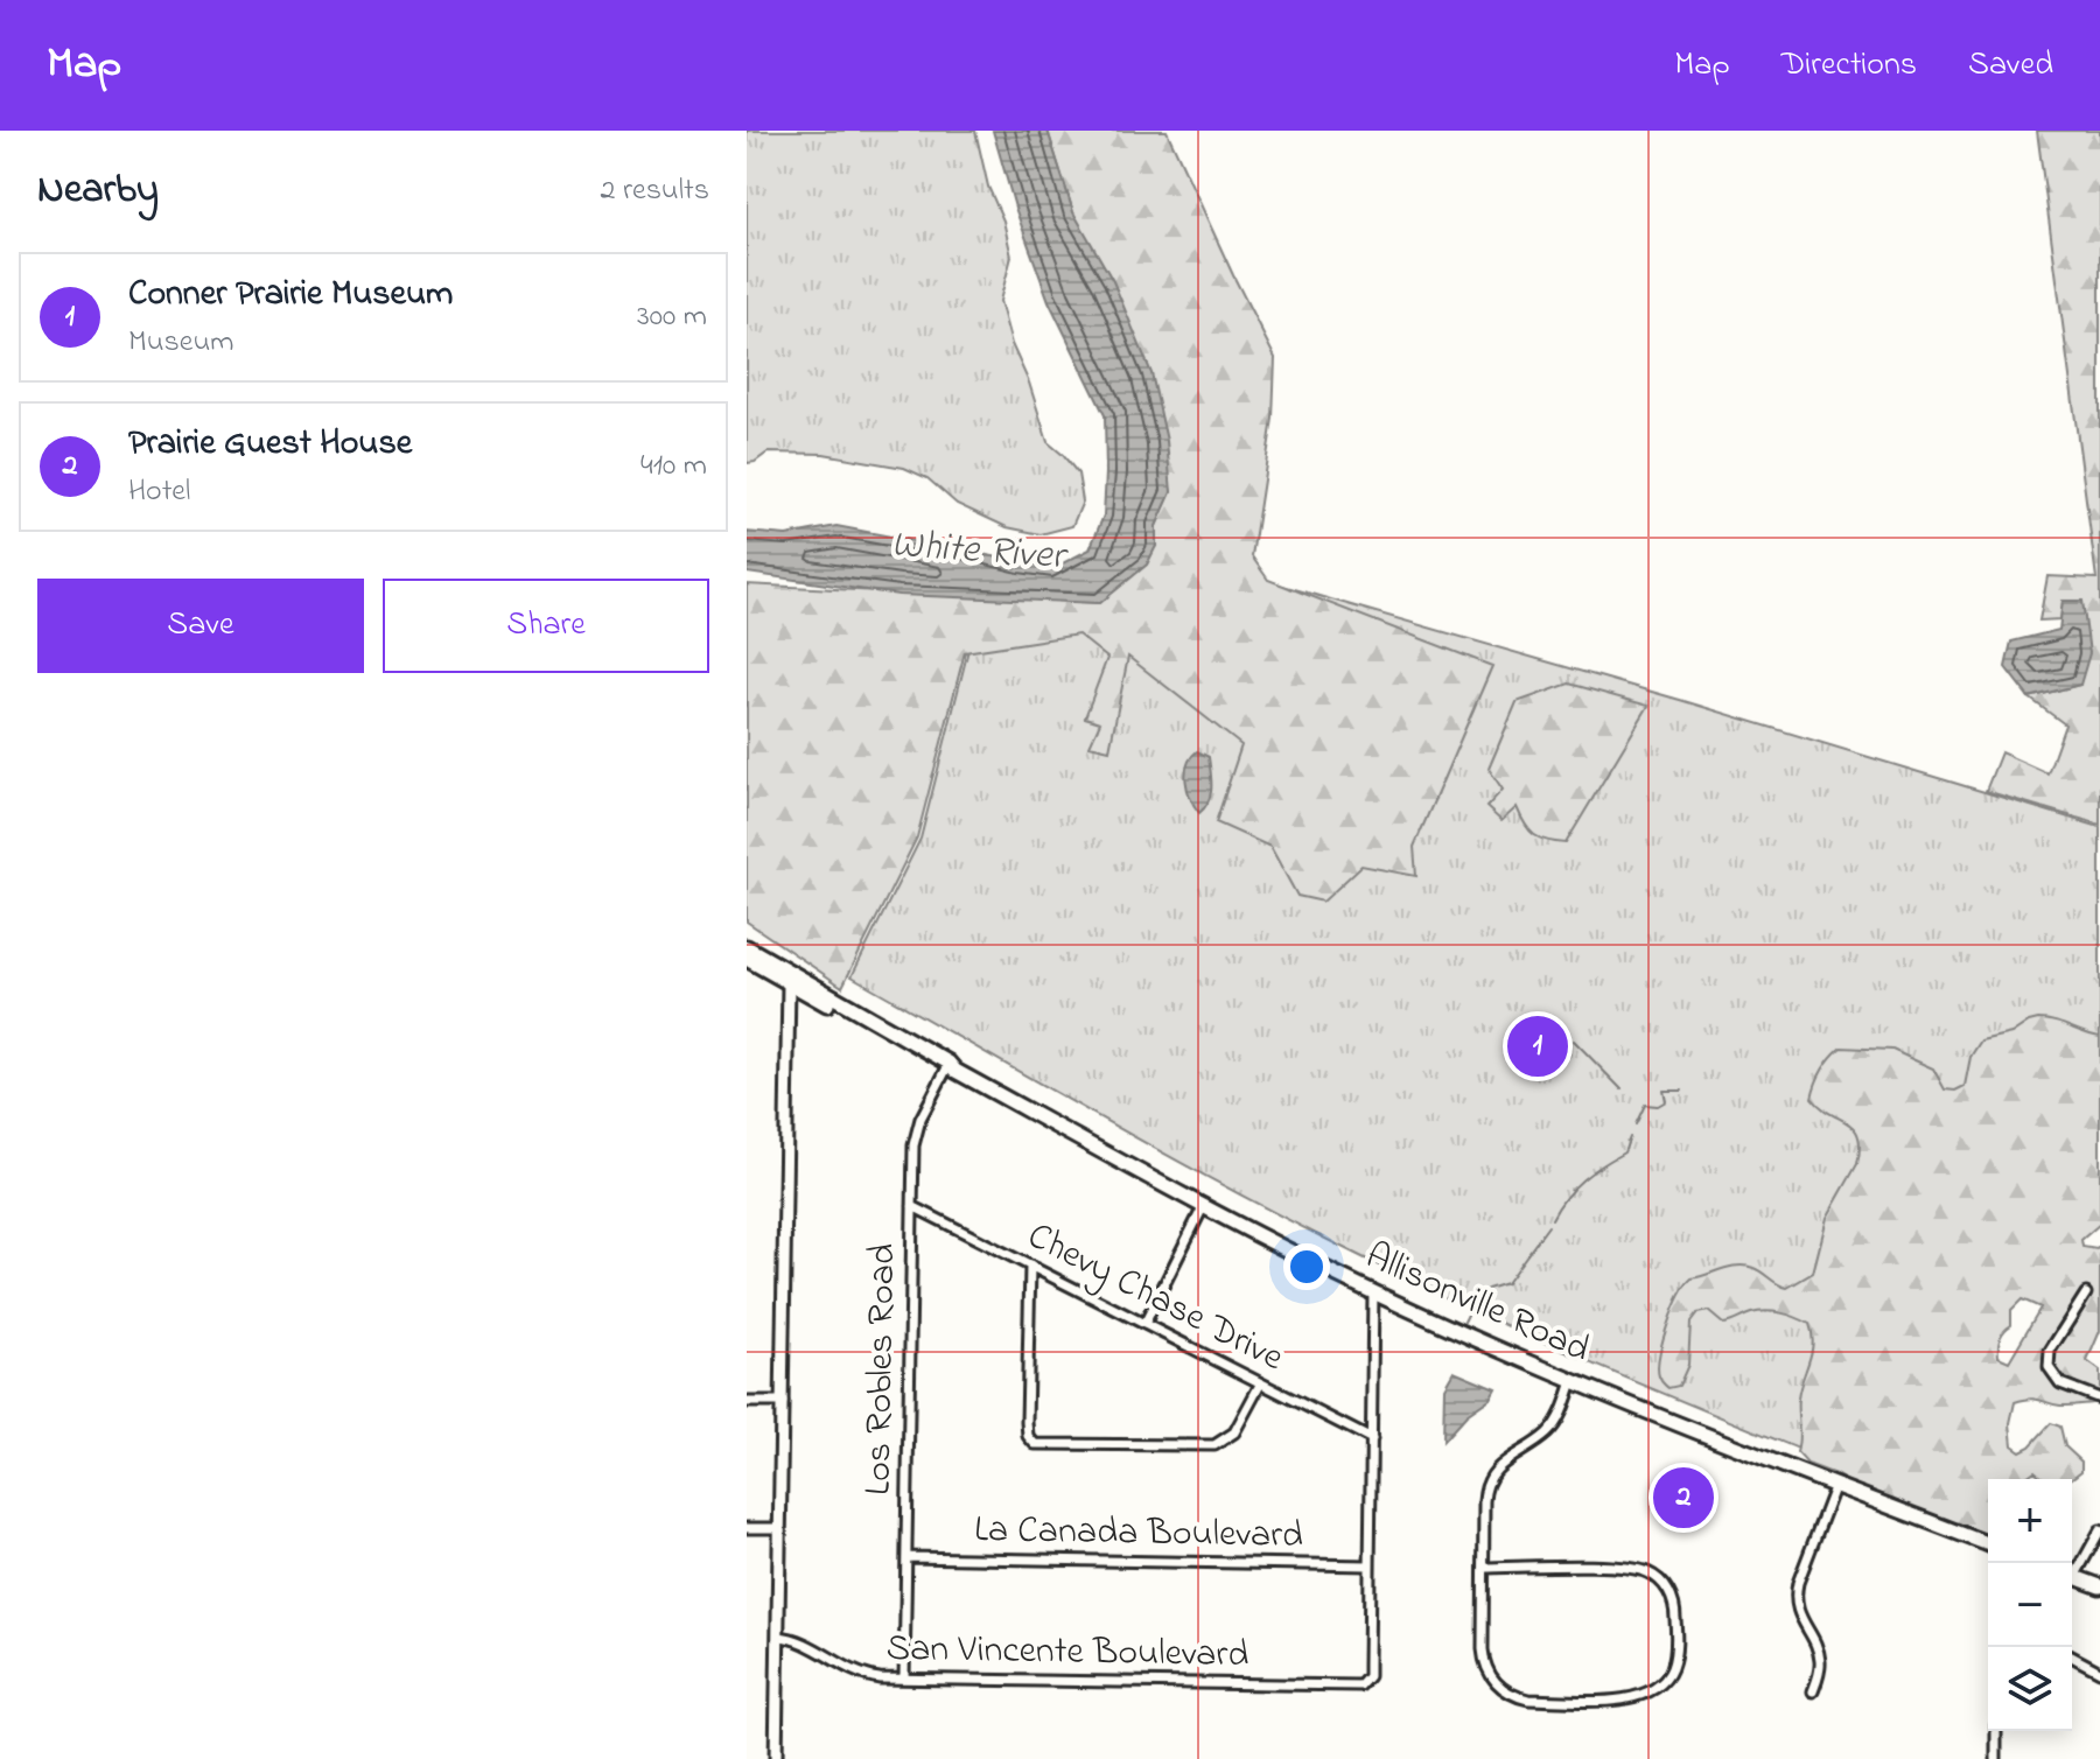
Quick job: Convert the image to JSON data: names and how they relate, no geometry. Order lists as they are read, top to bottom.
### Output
{
  "streets": {
    "main road": ["Allisonville Road"],
    "street": [
      "Chevy Chase Drive",
      "Los Robles Road",
      "La Canada Boulevard",
      "San Vincente Boulevard"
    ]
  },
  "crossings": [
    ["Chevy Chase Drive", "Los Robles Road"],
    ["Allisonville Road", "Los Robles Road"],
    ["Los Robles Road", "La Canada Boulevard"],
    ["Los Robles Road", "San Vincente Boulevard"],
    ["La Canada Boulevard", "San Vincente Boulevard"]
  ],
  "water": ["White River"],
  "page": {
    "header": "Map",
    "nav": ["Map", "Directions", "Saved"],
    "heading": ["Nearby", "2 results"],
    "list": [
      {
        "mark": "1",
        "name": "Conner Prairie Museum",
        "note": "Museum",
        "value": "300 m"
      },
      {
        "mark": "2",
        "name": "Prairie Guest House",
        "note": "Hotel",
        "value": "410 m"
      }
    ],
    "buttons": ["Save", "Share"],
    "pins": ["1", "2"],
    "map_buttons": ["+", "−"]
  }
}
